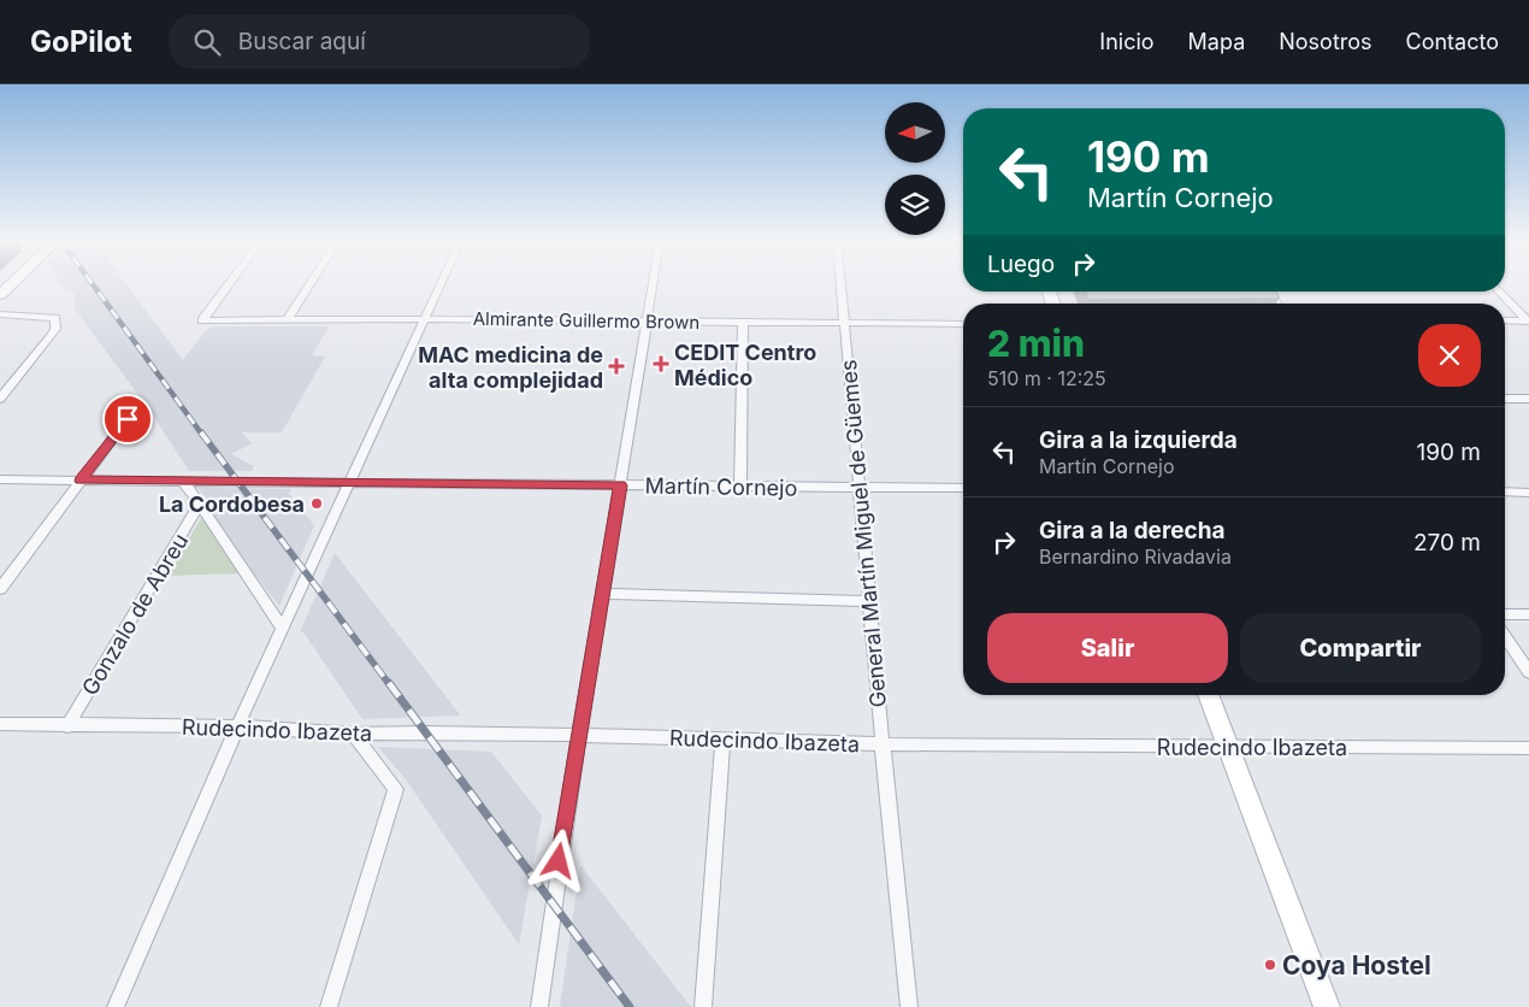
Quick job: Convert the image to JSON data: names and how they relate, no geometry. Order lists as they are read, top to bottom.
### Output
{
  "streets": {
    "street": [
      "Almirante Guillermo Brown",
      "Martín Cornejo",
      "General Martín Miguel de Güemes",
      "Gonzalo de Abreu",
      "Rudecindo Ibazeta"
    ]
  },
  "crossings": [
    ["Almirante Guillermo Brown", "General Martín Miguel de Güemes"],
    ["Martín Cornejo", "General Martín Miguel de Güemes"],
    ["General Martín Miguel de Güemes", "Rudecindo Ibazeta"],
    ["Gonzalo de Abreu", "Rudecindo Ibazeta"]
  ],
  "places": {
    "health": ["CEDIT Centro Médico", "MAC medicina de alta complejidad"],
    "other": ["La Cordobesa", "Coya Hostel"]
  },
  "north": "left",
  "page": {
    "header": "GoPilot",
    "search": "Buscar aquí",
    "nav": [
      "Inicio",
      "Mapa",
      "Nosotros",
      "Contacto"
    ],
    "turn": ["190 m", "Martín Cornejo"],
    "then": "Luego",
    "heading": ["2 min", "510 m · 12:25"],
    "list": [
      {
        "name": "Gira a la izquierda",
        "note": "Martín Cornejo",
        "value": "190 m"
      },
      {
        "name": "Gira a la derecha",
        "note": "Bernardino Rivadavia",
        "value": "270 m"
      }
    ],
    "buttons": ["Salir", "Compartir"]
  }
}
